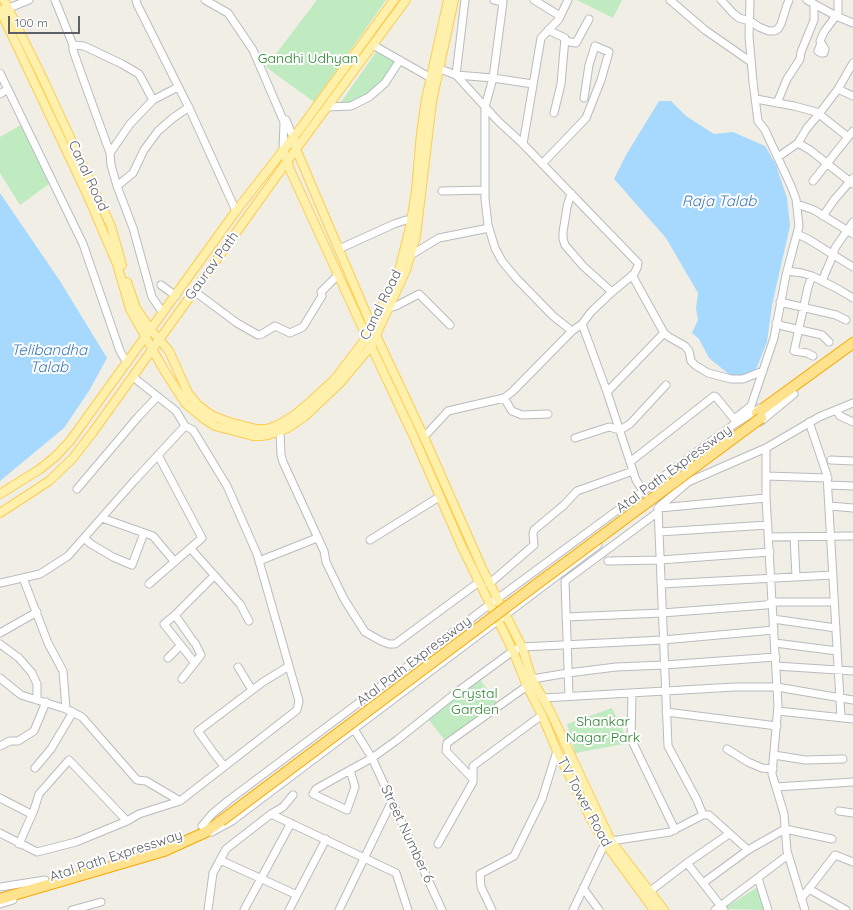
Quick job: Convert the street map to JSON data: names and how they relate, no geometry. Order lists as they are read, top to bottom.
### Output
{
  "streets": {
    "highway": ["Atal Path Expressway"],
    "main road": ["Canal Road", "Gaurav Path", "TV Tower Road"],
    "street": ["Street Number 6"]
  },
  "crossings": [
    ["Canal Road", "Gaurav Path"],
    ["Atal Path Expressway", "TV Tower Road"],
    ["Atal Path Expressway", "Street Number 6"]
  ],
  "water": ["Raja Talab", "Telibandha Talab"],
  "parks": ["Gandhi Udhyan", "Crystal Garden", "Shankar Nagar Park"],
  "scale_bar": "100 m"
}
